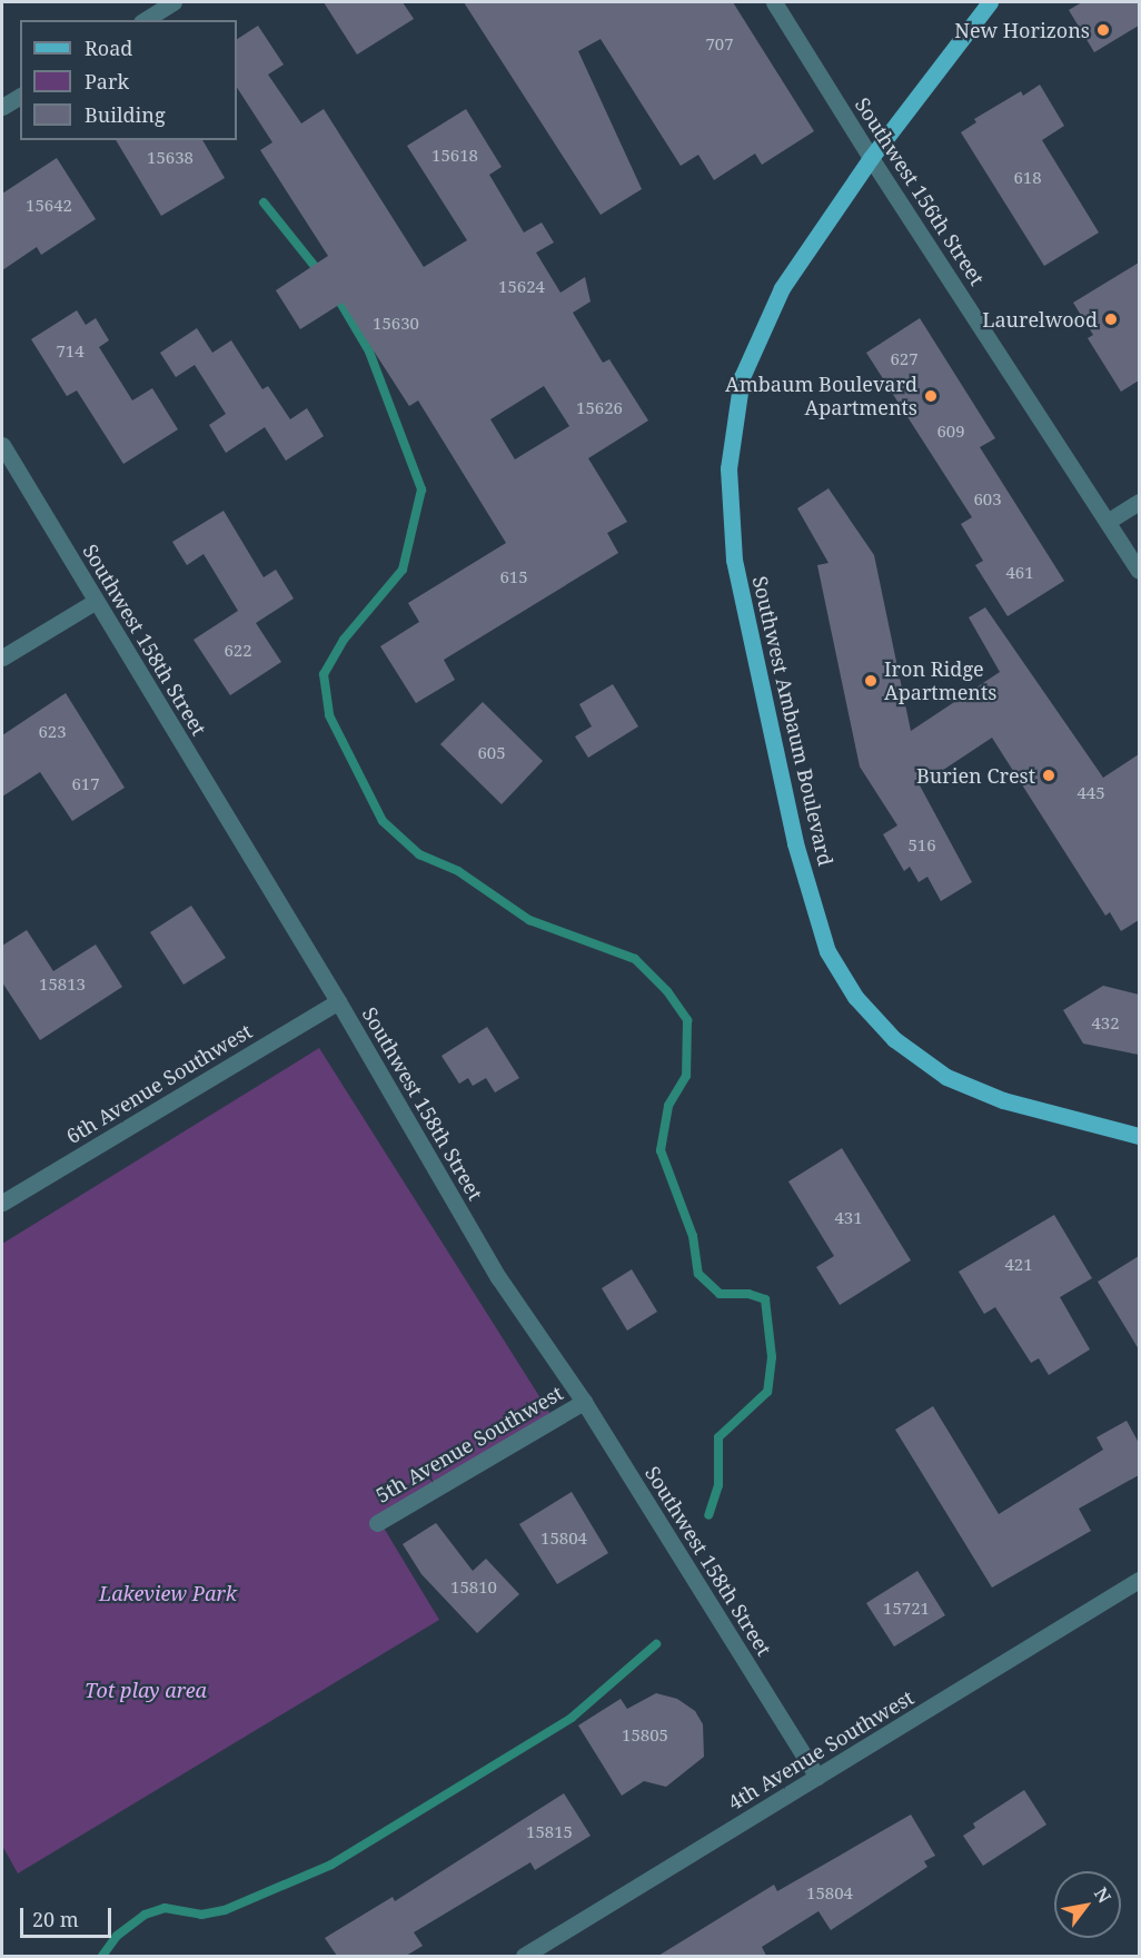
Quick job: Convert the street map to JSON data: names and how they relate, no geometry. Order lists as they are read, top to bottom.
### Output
{
  "streets": {
    "main road": ["Southwest Ambaum Boulevard"],
    "street": [
      "Southwest 156th Street",
      "Southwest 158th Street",
      "6th Avenue Southwest",
      "5th Avenue Southwest",
      "4th Avenue Southwest"
    ]
  },
  "crossings": [
    ["Southwest 156th Street", "Southwest Ambaum Boulevard"],
    ["Southwest 158th Street", "6th Avenue Southwest"],
    ["Southwest 158th Street", "5th Avenue Southwest"],
    ["Southwest 158th Street", "4th Avenue Southwest"]
  ],
  "parks": ["Lakeview Park", "Tot play area"],
  "places": [
    "New Horizons",
    "Laurelwood",
    "Ambaum Boulevard Apartments",
    "Iron Ridge Apartments",
    "Burien Crest"
  ],
  "house_numbers": [
    "707",
    "15618",
    "15638",
    "618",
    "15642",
    "15624",
    "15630",
    "714",
    "627",
    "15626",
    "609",
    "603",
    "461",
    "615",
    "622",
    "623",
    "605",
    "617",
    "445",
    "516",
    "15813",
    "432",
    "431",
    "421",
    "15804",
    "15810",
    "15721",
    "15805",
    "15815",
    "15804"
  ],
  "legend": ["Road", "Park", "Building"],
  "scale_bar": "20 m",
  "north": "top right"
}
